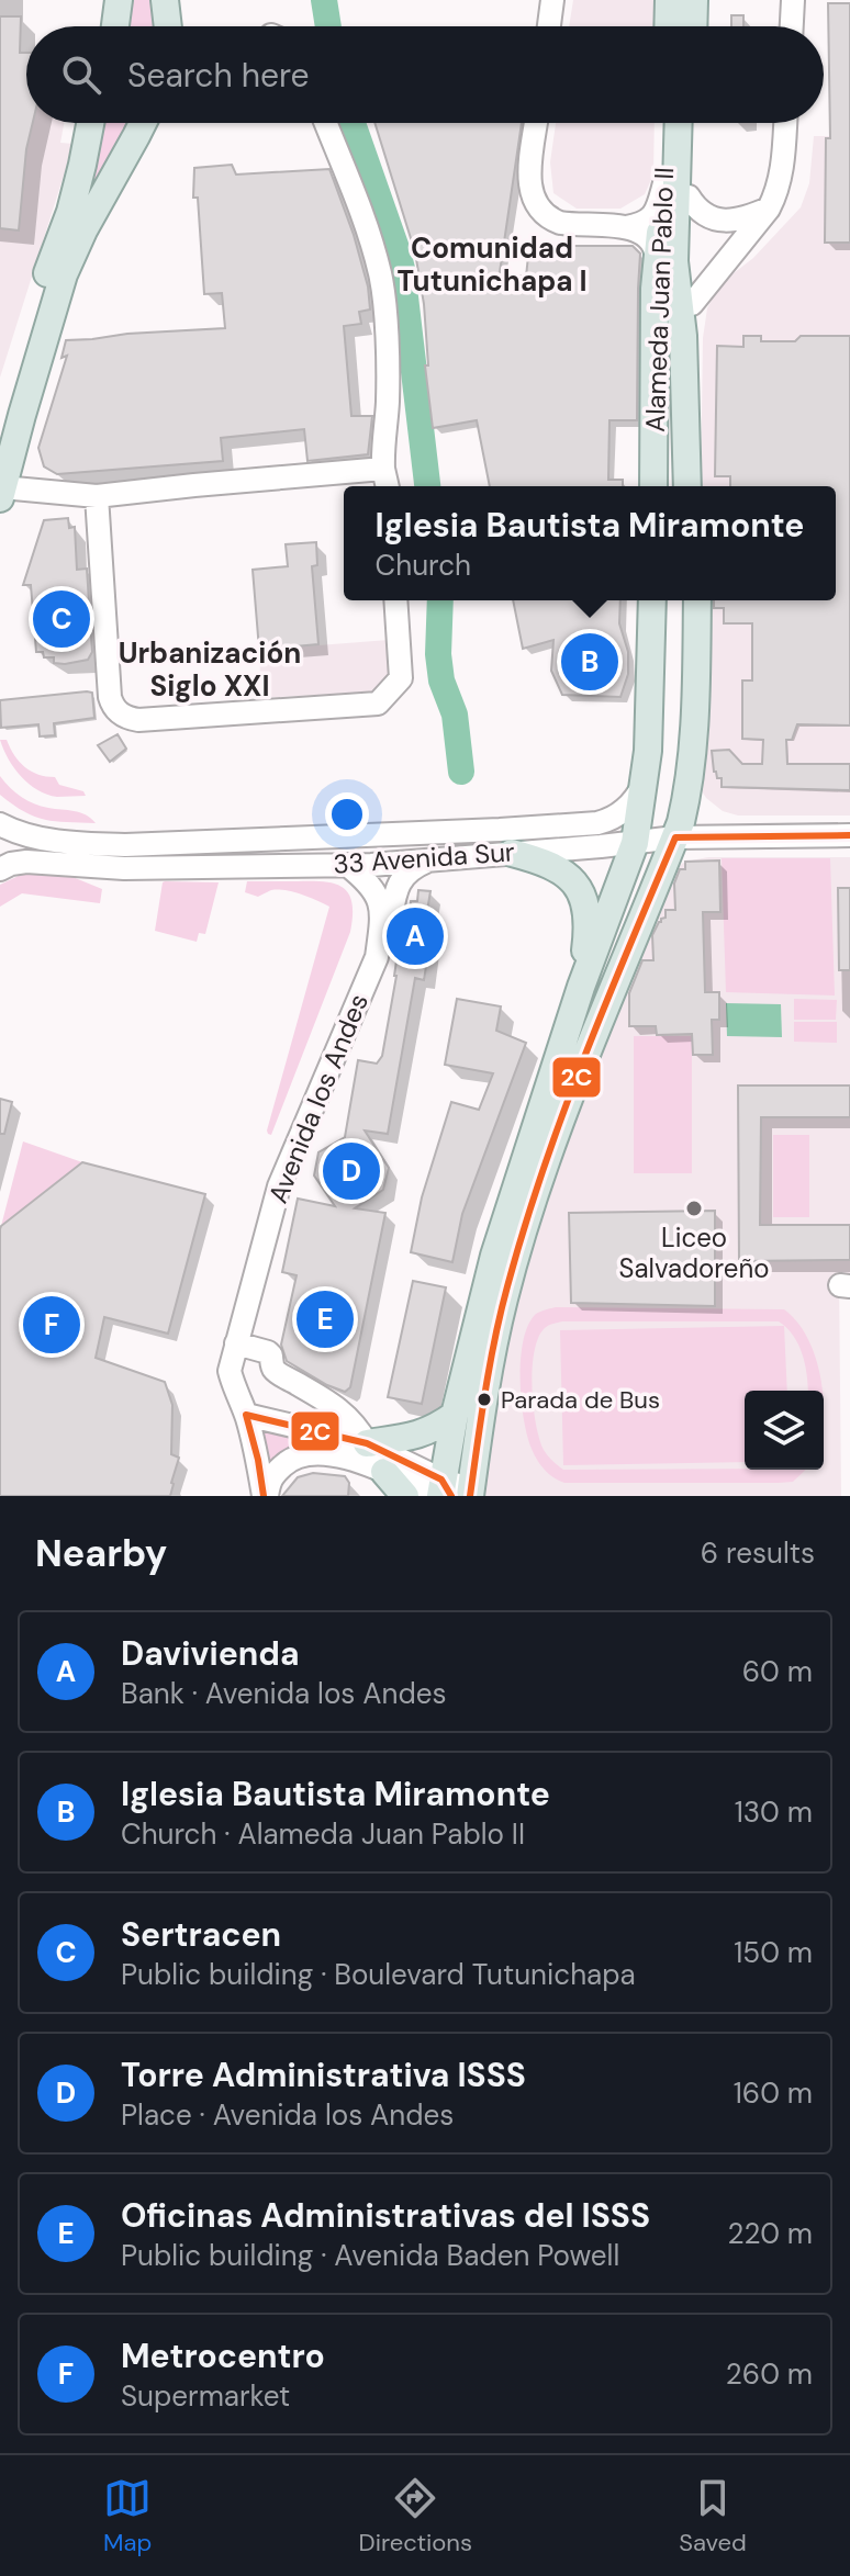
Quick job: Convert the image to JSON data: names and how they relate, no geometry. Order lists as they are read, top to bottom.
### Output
{
  "streets": {
    "main road": ["Alameda Juan Pablo II"],
    "street": ["33 Avenida Sur", "Avenida los Andes"]
  },
  "crossings": [
    ["33 Avenida Sur", "Avenida los Andes"]
  ],
  "districts": ["Comunidad Tutunichapa I", "Urbanización Siglo XXI"],
  "places": ["Liceo Salvadoreño", "Parada de Bus"],
  "lines": ["transit line 2C"],
  "page": {
    "search": "Search here",
    "popup": ["Iglesia Bautista Miramonte", "Church"],
    "pins": [
      "C",
      "B",
      "A",
      "D",
      "E",
      "F"
    ],
    "heading": ["Nearby", "6 results"],
    "list": [
      {
        "mark": "A",
        "name": "Davivienda",
        "note": "Bank · Avenida los Andes",
        "value": "60 m"
      },
      {
        "mark": "B",
        "name": "Iglesia Bautista Miramonte",
        "note": "Church · Alameda Juan Pablo II",
        "value": "130 m"
      },
      {
        "mark": "C",
        "name": "Sertracen",
        "note": "Public building · Boulevard Tutunichapa",
        "value": "150 m"
      },
      {
        "mark": "D",
        "name": "Torre Administrativa ISSS",
        "note": "Place · Avenida los Andes",
        "value": "160 m"
      },
      {
        "mark": "E",
        "name": "Oficinas Administrativas del ISSS",
        "note": "Public building · Avenida Baden Powell",
        "value": "220 m"
      },
      {
        "mark": "F",
        "name": "Metrocentro",
        "note": "Supermarket",
        "value": "260 m"
      }
    ],
    "nav": ["Map", "Directions", "Saved"]
  }
}
